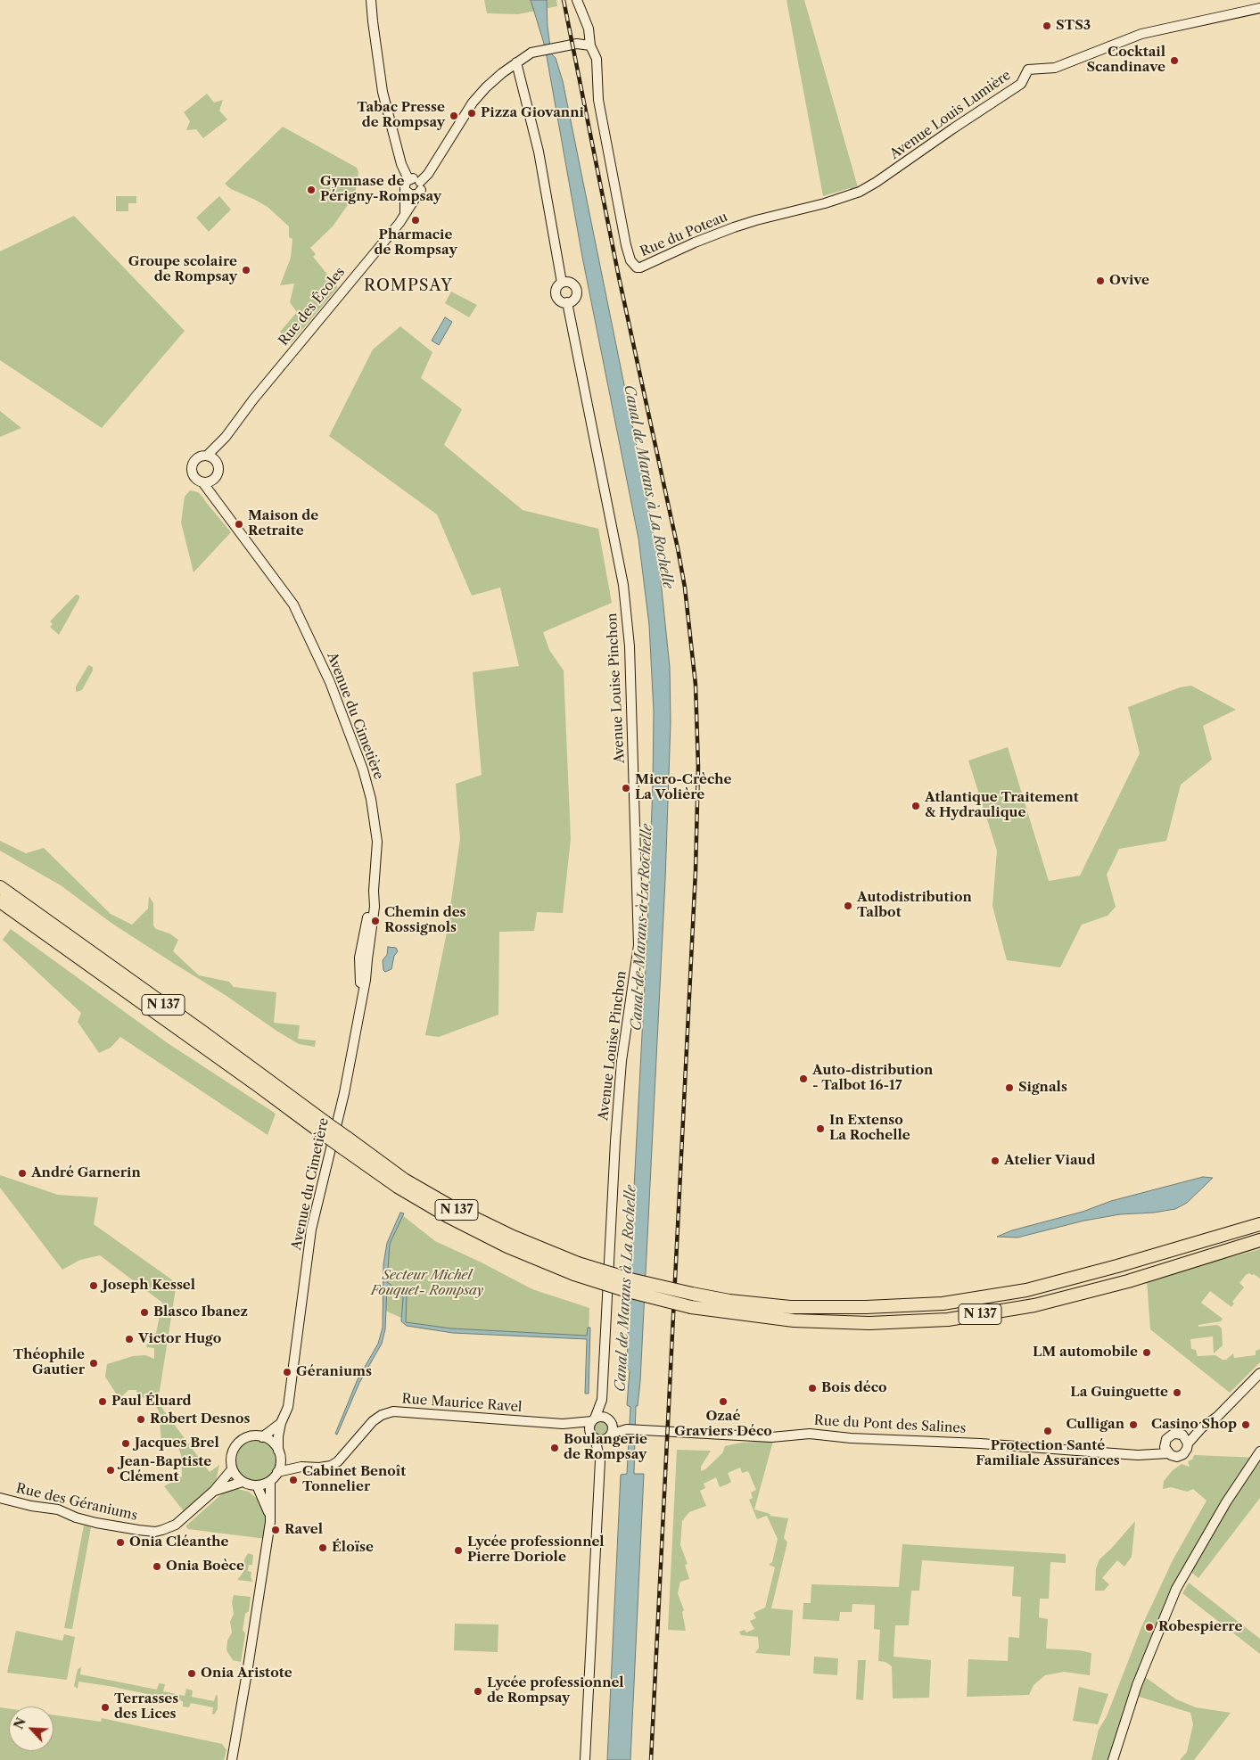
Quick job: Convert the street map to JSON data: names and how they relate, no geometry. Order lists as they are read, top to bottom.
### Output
{
  "streets": {
    "highway": ["N 137"],
    "street": [
      "Avenue Louis Lumière",
      "Rue du Poteau",
      "Rue des Écoles",
      "Avenue Louise Pinchon",
      "Avenue du Cimetière",
      "Rue Maurice Ravel",
      "Rue du Pont des Salines",
      "Rue des Géraniums"
    ]
  },
  "crossings": [
    ["Avenue Louis Lumière", "Rue du Poteau"],
    ["Rue des Écoles", "Avenue du Cimetière"],
    ["Avenue du Cimetière", "Rue Maurice Ravel"],
    ["Avenue du Cimetière", "Rue des Géraniums"],
    ["Rue Maurice Ravel", "Rue du Pont des Salines"],
    ["Rue Maurice Ravel", "Rue des Géraniums"]
  ],
  "districts": ["ROMPSAY"],
  "water": ["Canal de Marans à La Rochelle"],
  "parks": ["Secteur Michel Fouquet- Rompsay"],
  "places": [
    "STS3",
    "Cocktail Scandinave",
    "Pizza Giovanni",
    "Tabac Presse de Rompsay",
    "Gymnase de Périgny-Rompsay",
    "Pharmacie de Rompsay",
    "Groupe scolaire de Rompsay",
    "Ovive",
    "Maison de Retraite",
    "Micro-Crèche La Volière",
    "Atlantique Traitement & Hydraulique",
    "Autodistribution Talbot",
    "Chemin des Rossignols",
    "Auto-distribution - Talbot 16-17",
    "Signals",
    "In Extenso La Rochelle",
    "Atelier Viaud",
    "André Garnerin",
    "Joseph Kessel",
    "Blasco Ibanez",
    "Victor Hugo",
    "LM automobile",
    "Théophile Gautier",
    "Géraniums",
    "Bois déco",
    "La Guinguette",
    "Paul Éluard",
    "Ozaé Graviers Déco",
    "Robert Desnos",
    "Culligan",
    "Casino Shop",
    "Protection Santé Familiale Assurances",
    "Jacques Brel",
    "Boulangerie de Rompsay",
    "Jean-Baptiste Clément",
    "Cabinet Benoît Tonnelier",
    "Ravel",
    "Onia Cléanthe",
    "Éloïse",
    "Lycée professionnel Pierre Doriole",
    "Onia Boèce",
    "Robespierre",
    "Onia Aristote",
    "Lycée professionnel de Rompsay",
    "Terrasses des Lices"
  ],
  "north": "top left"
}
